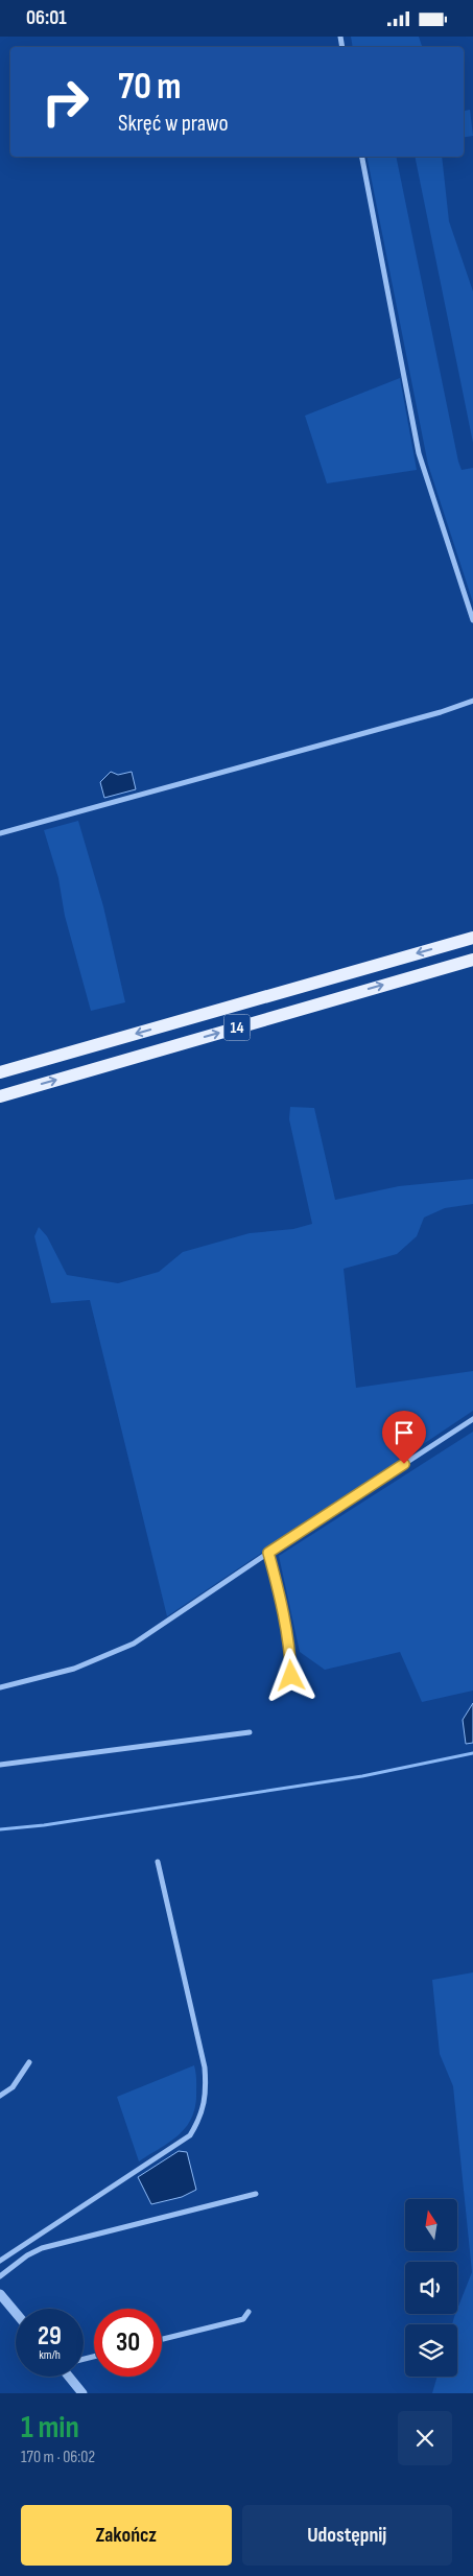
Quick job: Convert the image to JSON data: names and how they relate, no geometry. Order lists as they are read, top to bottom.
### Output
{
  "streets": {
    "main road": ["14"]
  },
  "north": "top",
  "page": {
    "status": "06:01",
    "turn": ["70 m", "Skręć w prawo"],
    "speed": "29 km/h",
    "limit": "30",
    "heading": ["1 min", "170 m · 06:02"],
    "buttons": ["Zakończ", "Udostępnij"]
  }
}
